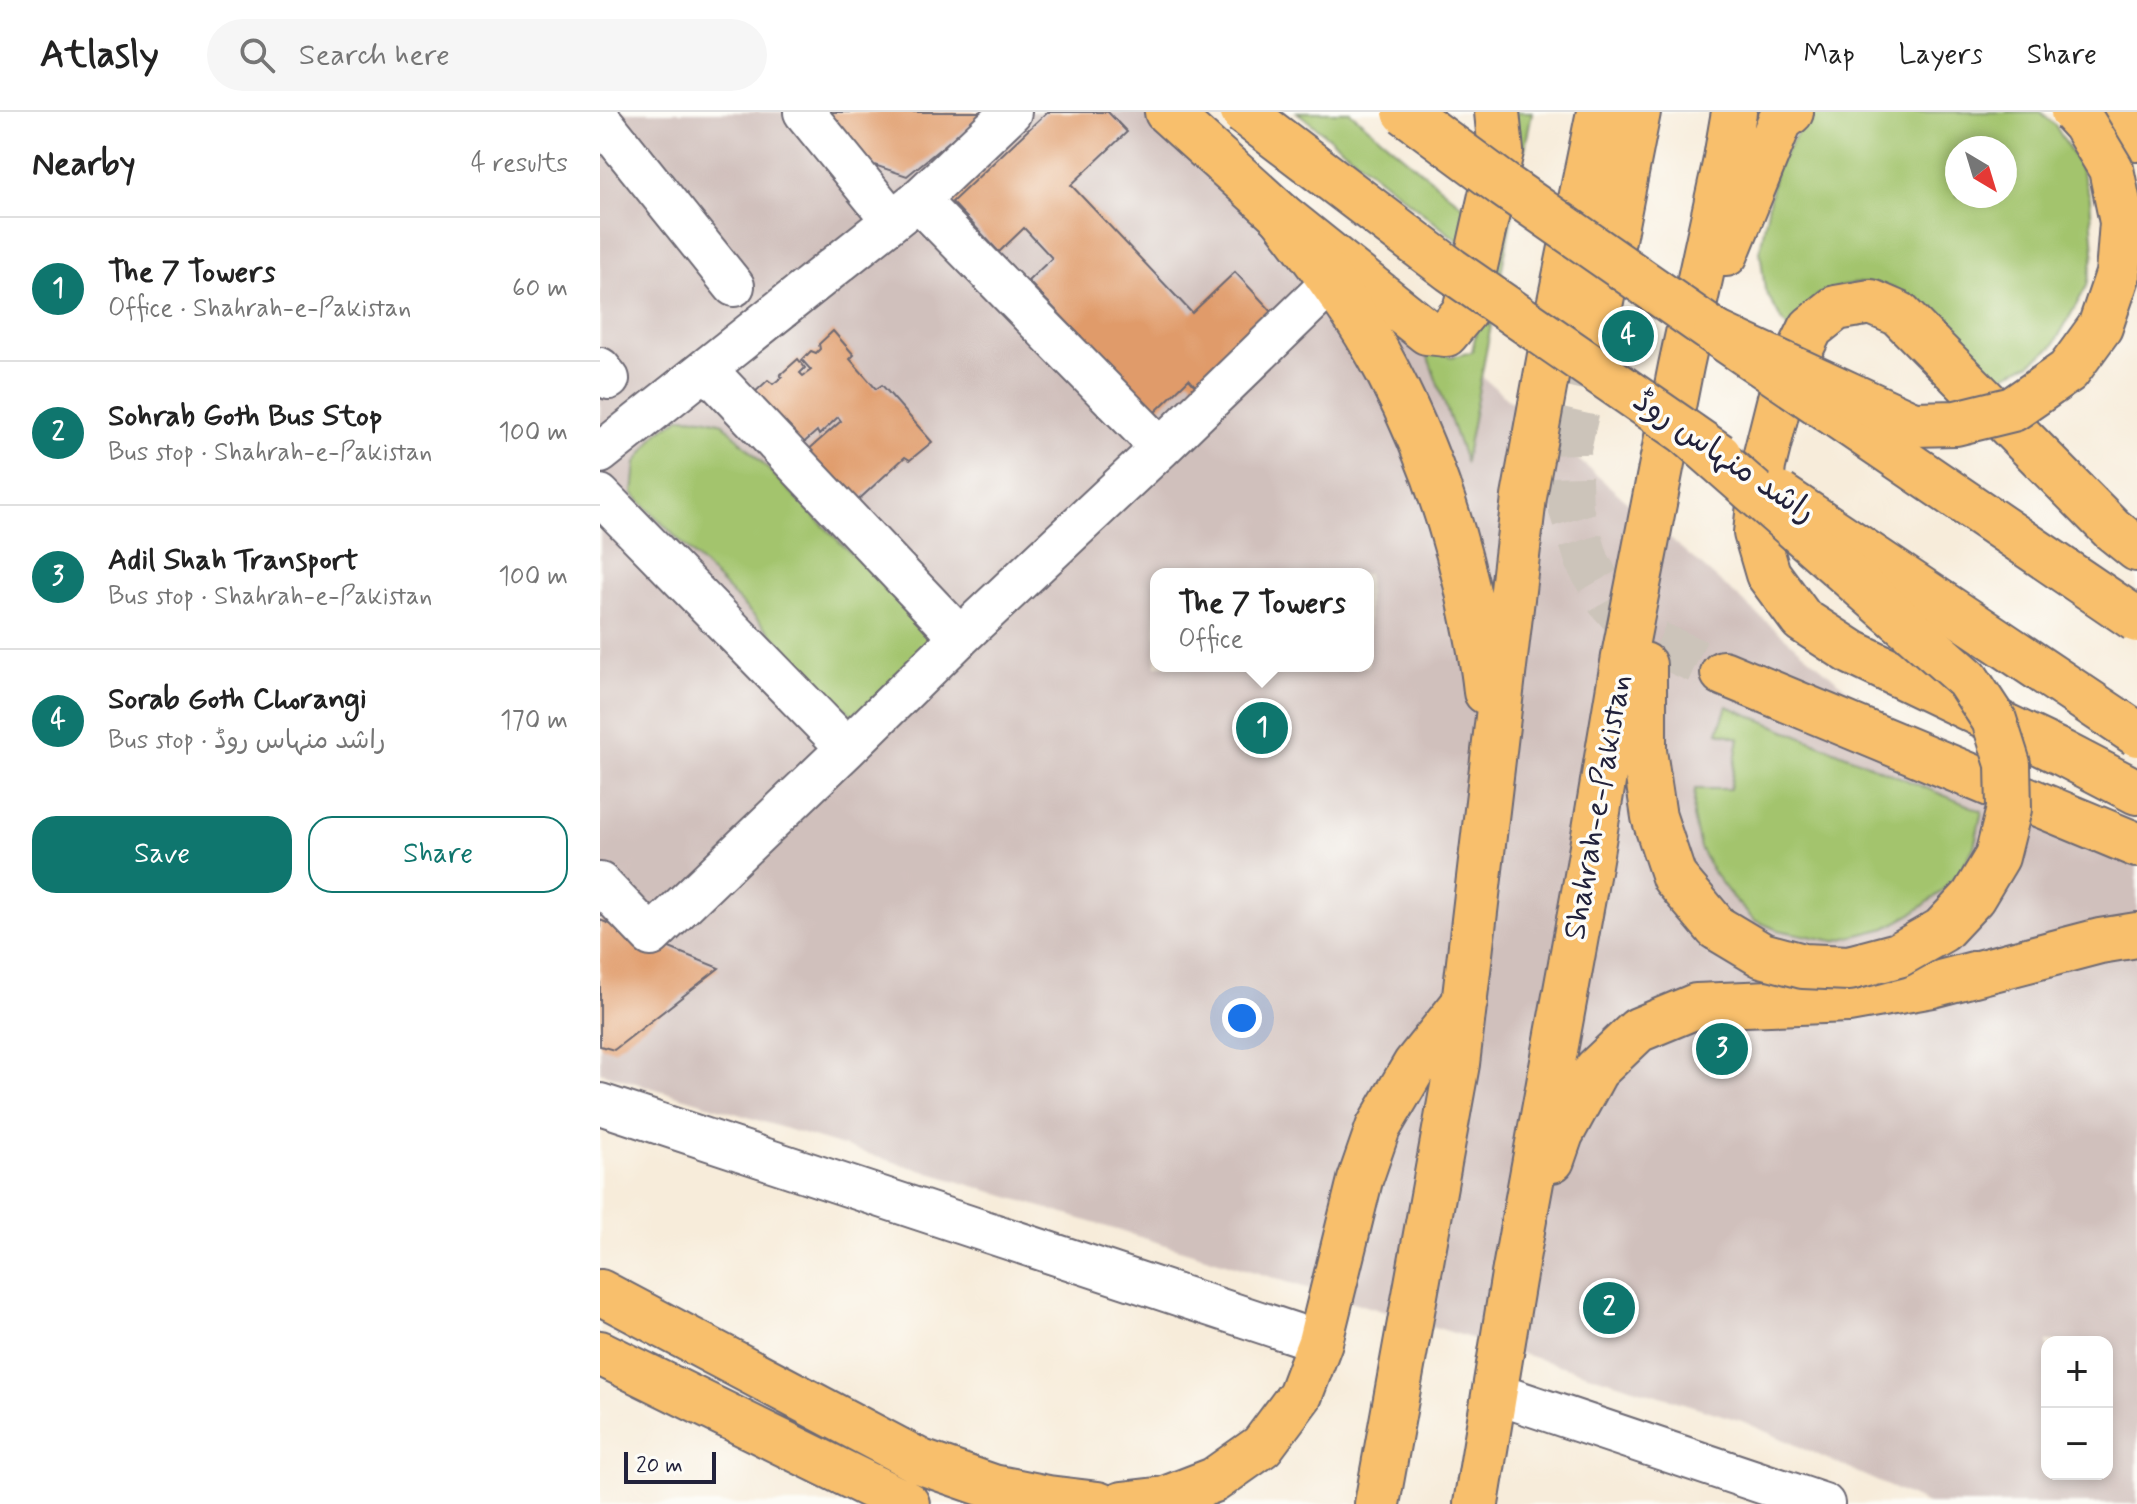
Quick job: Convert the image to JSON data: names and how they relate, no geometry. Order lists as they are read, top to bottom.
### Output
{
  "streets": {
    "main road": ["راشد منہاس روڈ", "Shahrah-e-Pakistan"]
  },
  "scale_bar": "20 m",
  "north": "bottom right",
  "page": {
    "header": "Atlasly",
    "search": "Search here",
    "nav": ["Map", "Layers", "Share"],
    "heading": ["Nearby", "4 results"],
    "list": [
      {
        "mark": "1",
        "name": "The 7 Towers",
        "note": "Office · Shahrah-e-Pakistan",
        "value": "60 m"
      },
      {
        "mark": "2",
        "name": "Sohrab Goth Bus Stop",
        "note": "Bus stop · Shahrah-e-Pakistan",
        "value": "100 m"
      },
      {
        "mark": "3",
        "name": "Adil Shah Transport",
        "note": "Bus stop · Shahrah-e-Pakistan",
        "value": "100 m"
      },
      {
        "mark": "4",
        "name": "Sorab Goth Chorangi",
        "note": "Bus stop · راشد منہاس روڈ",
        "value": "170 m"
      }
    ],
    "pins": [
      "4",
      "1",
      "3",
      "2"
    ],
    "popup": ["The 7 Towers", "Office"],
    "buttons": ["Save", "Share"],
    "map_buttons": ["+", "−"],
    "scale": "20 m"
  }
}
